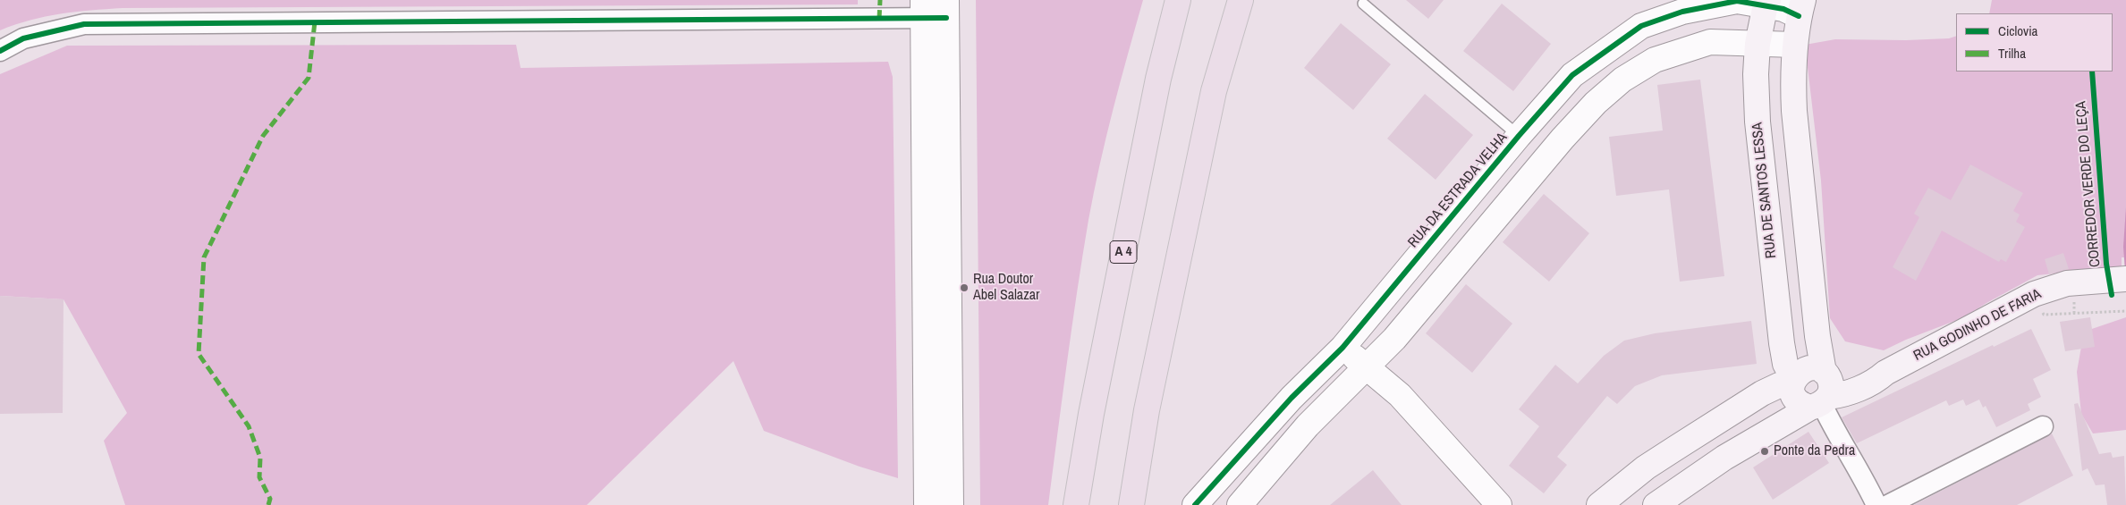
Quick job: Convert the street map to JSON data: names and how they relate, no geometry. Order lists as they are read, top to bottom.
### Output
{
  "streets": {
    "highway": ["A 4"],
    "main road": ["RUA DE SANTOS LESSA", "RUA GODINHO DE FARIA"],
    "street": ["RUA DA ESTRADA VELHA"],
    "cycle path": ["CORREDOR VERDE DO LEÇA"]
  },
  "crossings": [
    ["RUA DA ESTRADA VELHA", "RUA DE SANTOS LESSA"],
    ["RUA DE SANTOS LESSA", "RUA GODINHO DE FARIA"]
  ],
  "places": ["Rua Doutor Abel Salazar", "Ponte da Pedra"],
  "legend": ["Ciclovia", "Trilha"]
}
